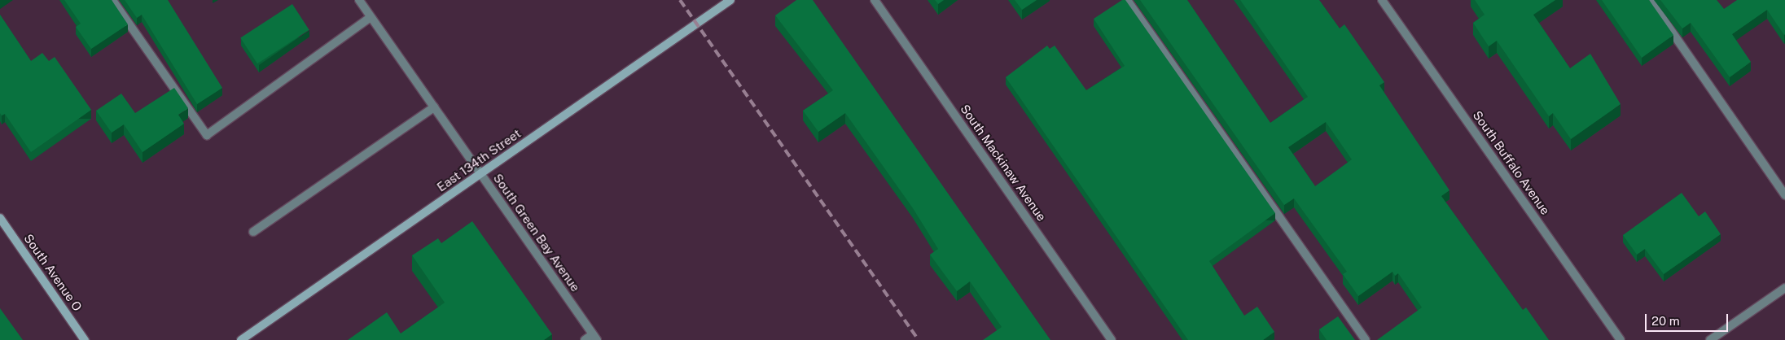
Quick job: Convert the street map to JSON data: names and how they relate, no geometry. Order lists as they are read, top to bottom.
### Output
{
  "streets": {
    "street": [
      "East 134th Street",
      "South Mackinaw Avenue",
      "South Buffalo Avenue",
      "South Green Bay Avenue",
      "South Avenue O"
    ]
  },
  "crossings": [
    ["East 134th Street", "South Green Bay Avenue"]
  ],
  "scale_bar": "20 m"
}
